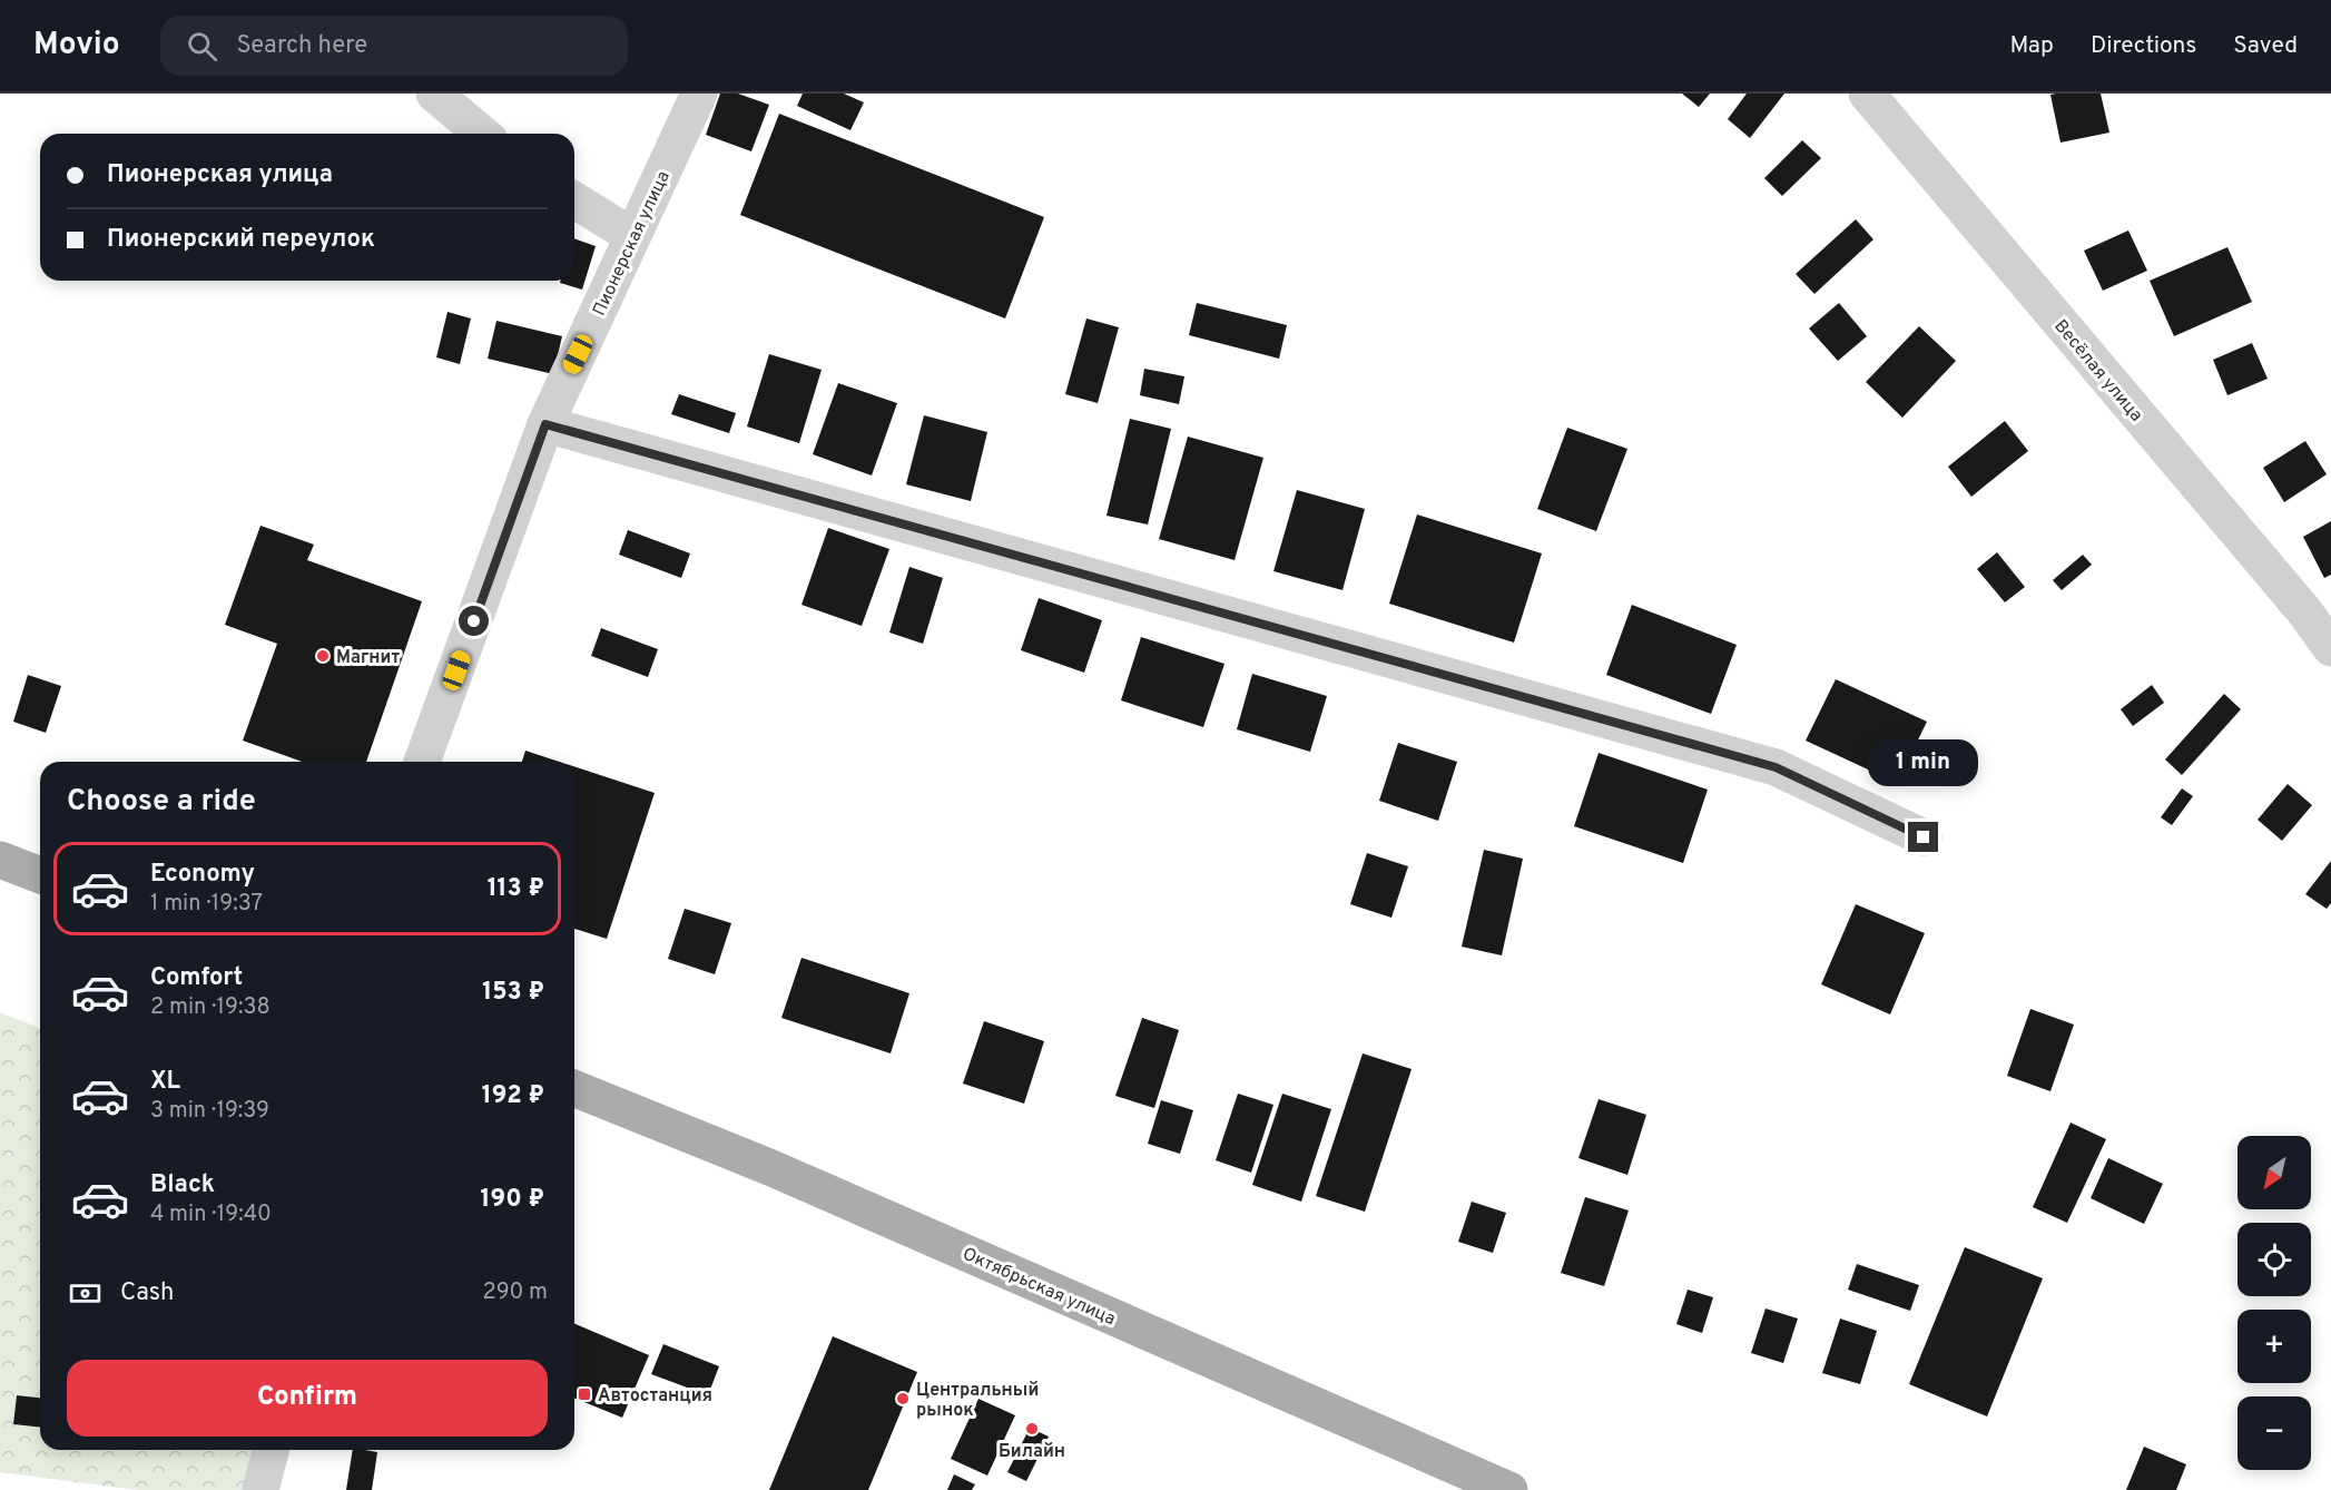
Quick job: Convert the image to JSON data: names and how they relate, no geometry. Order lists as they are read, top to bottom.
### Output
{
  "streets": {
    "main road": ["Октябрьская улица"],
    "street": ["Пионерская улица", "Весёлая улица"]
  },
  "places": {
    "other": ["Магнит", "Центральный рынок", "Билайн"],
    "transit": ["Автостанция"]
  },
  "north": "bottom left",
  "page": {
    "header": "Movio",
    "search": "Search here",
    "nav": ["Map", "Directions", "Saved"],
    "banner": ["Пионерская улица", "Пионерский переулок"],
    "bubble": "1 min",
    "heading": "Choose a ride",
    "list": [
      {
        "name": "Economy",
        "note": "1 min · 19:37",
        "value": "113 ₽"
      },
      {
        "name": "Comfort",
        "note": "2 min · 19:38",
        "value": "153 ₽"
      },
      {
        "name": "XL",
        "note": "3 min · 19:39",
        "value": "192 ₽"
      },
      {
        "name": "Black",
        "note": "4 min · 19:40",
        "value": "190 ₽"
      }
    ],
    "map_buttons": ["+", "−"],
    "pay": ["Cash", "290 m"],
    "buttons": "Confirm"
  }
}
